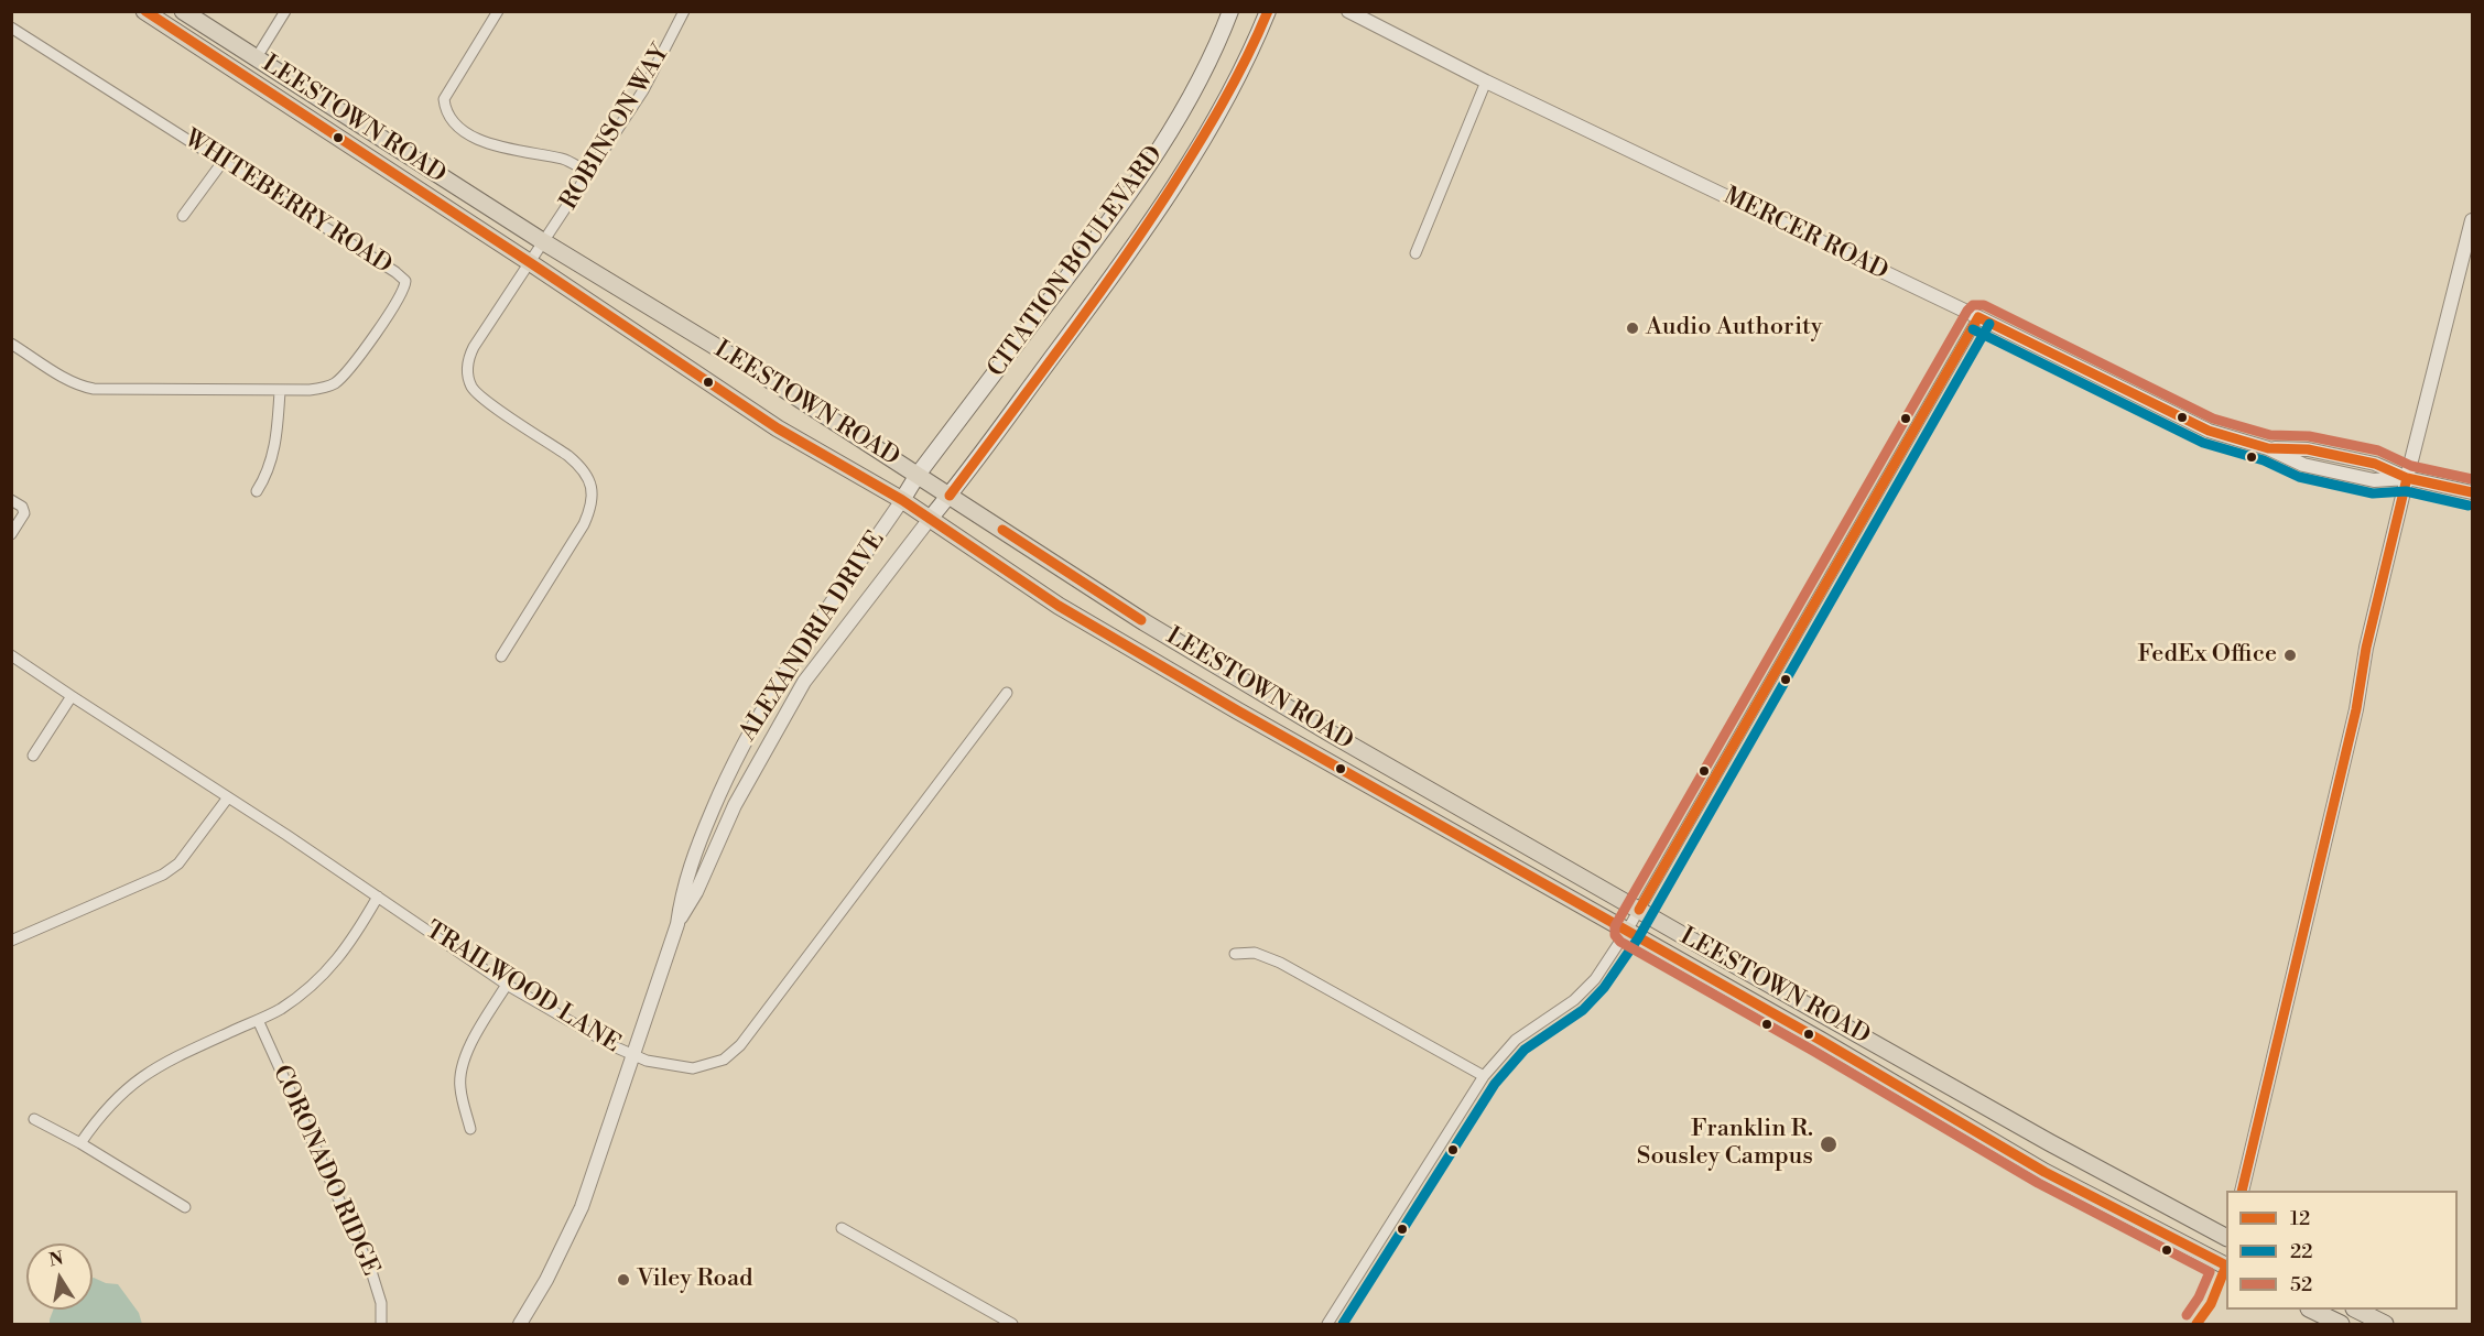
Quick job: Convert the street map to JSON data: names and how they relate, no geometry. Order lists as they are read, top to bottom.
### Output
{
  "streets": {
    "main road": ["LEESTOWN ROAD", "CITATION BOULEVARD"],
    "street": [
      "ROBINSON WAY",
      "WHITEBERRY ROAD",
      "MERCER ROAD",
      "ALEXANDRIA DRIVE",
      "TRAILWOOD LANE",
      "CORONADO RIDGE"
    ]
  },
  "crossings": [
    ["LEESTOWN ROAD", "ROBINSON WAY"],
    ["LEESTOWN ROAD", "CITATION BOULEVARD"],
    ["LEESTOWN ROAD", "ALEXANDRIA DRIVE"],
    ["CITATION BOULEVARD", "ALEXANDRIA DRIVE"],
    ["ALEXANDRIA DRIVE", "TRAILWOOD LANE"]
  ],
  "places": [
    "Audio Authority",
    "FedEx Office",
    "Franklin R. Sousley Campus",
    "Viley Road"
  ],
  "lines": ["transit line 12", "transit line 52", "transit line 22"],
  "legend": ["12", "22", "52"],
  "north": "top"
}
